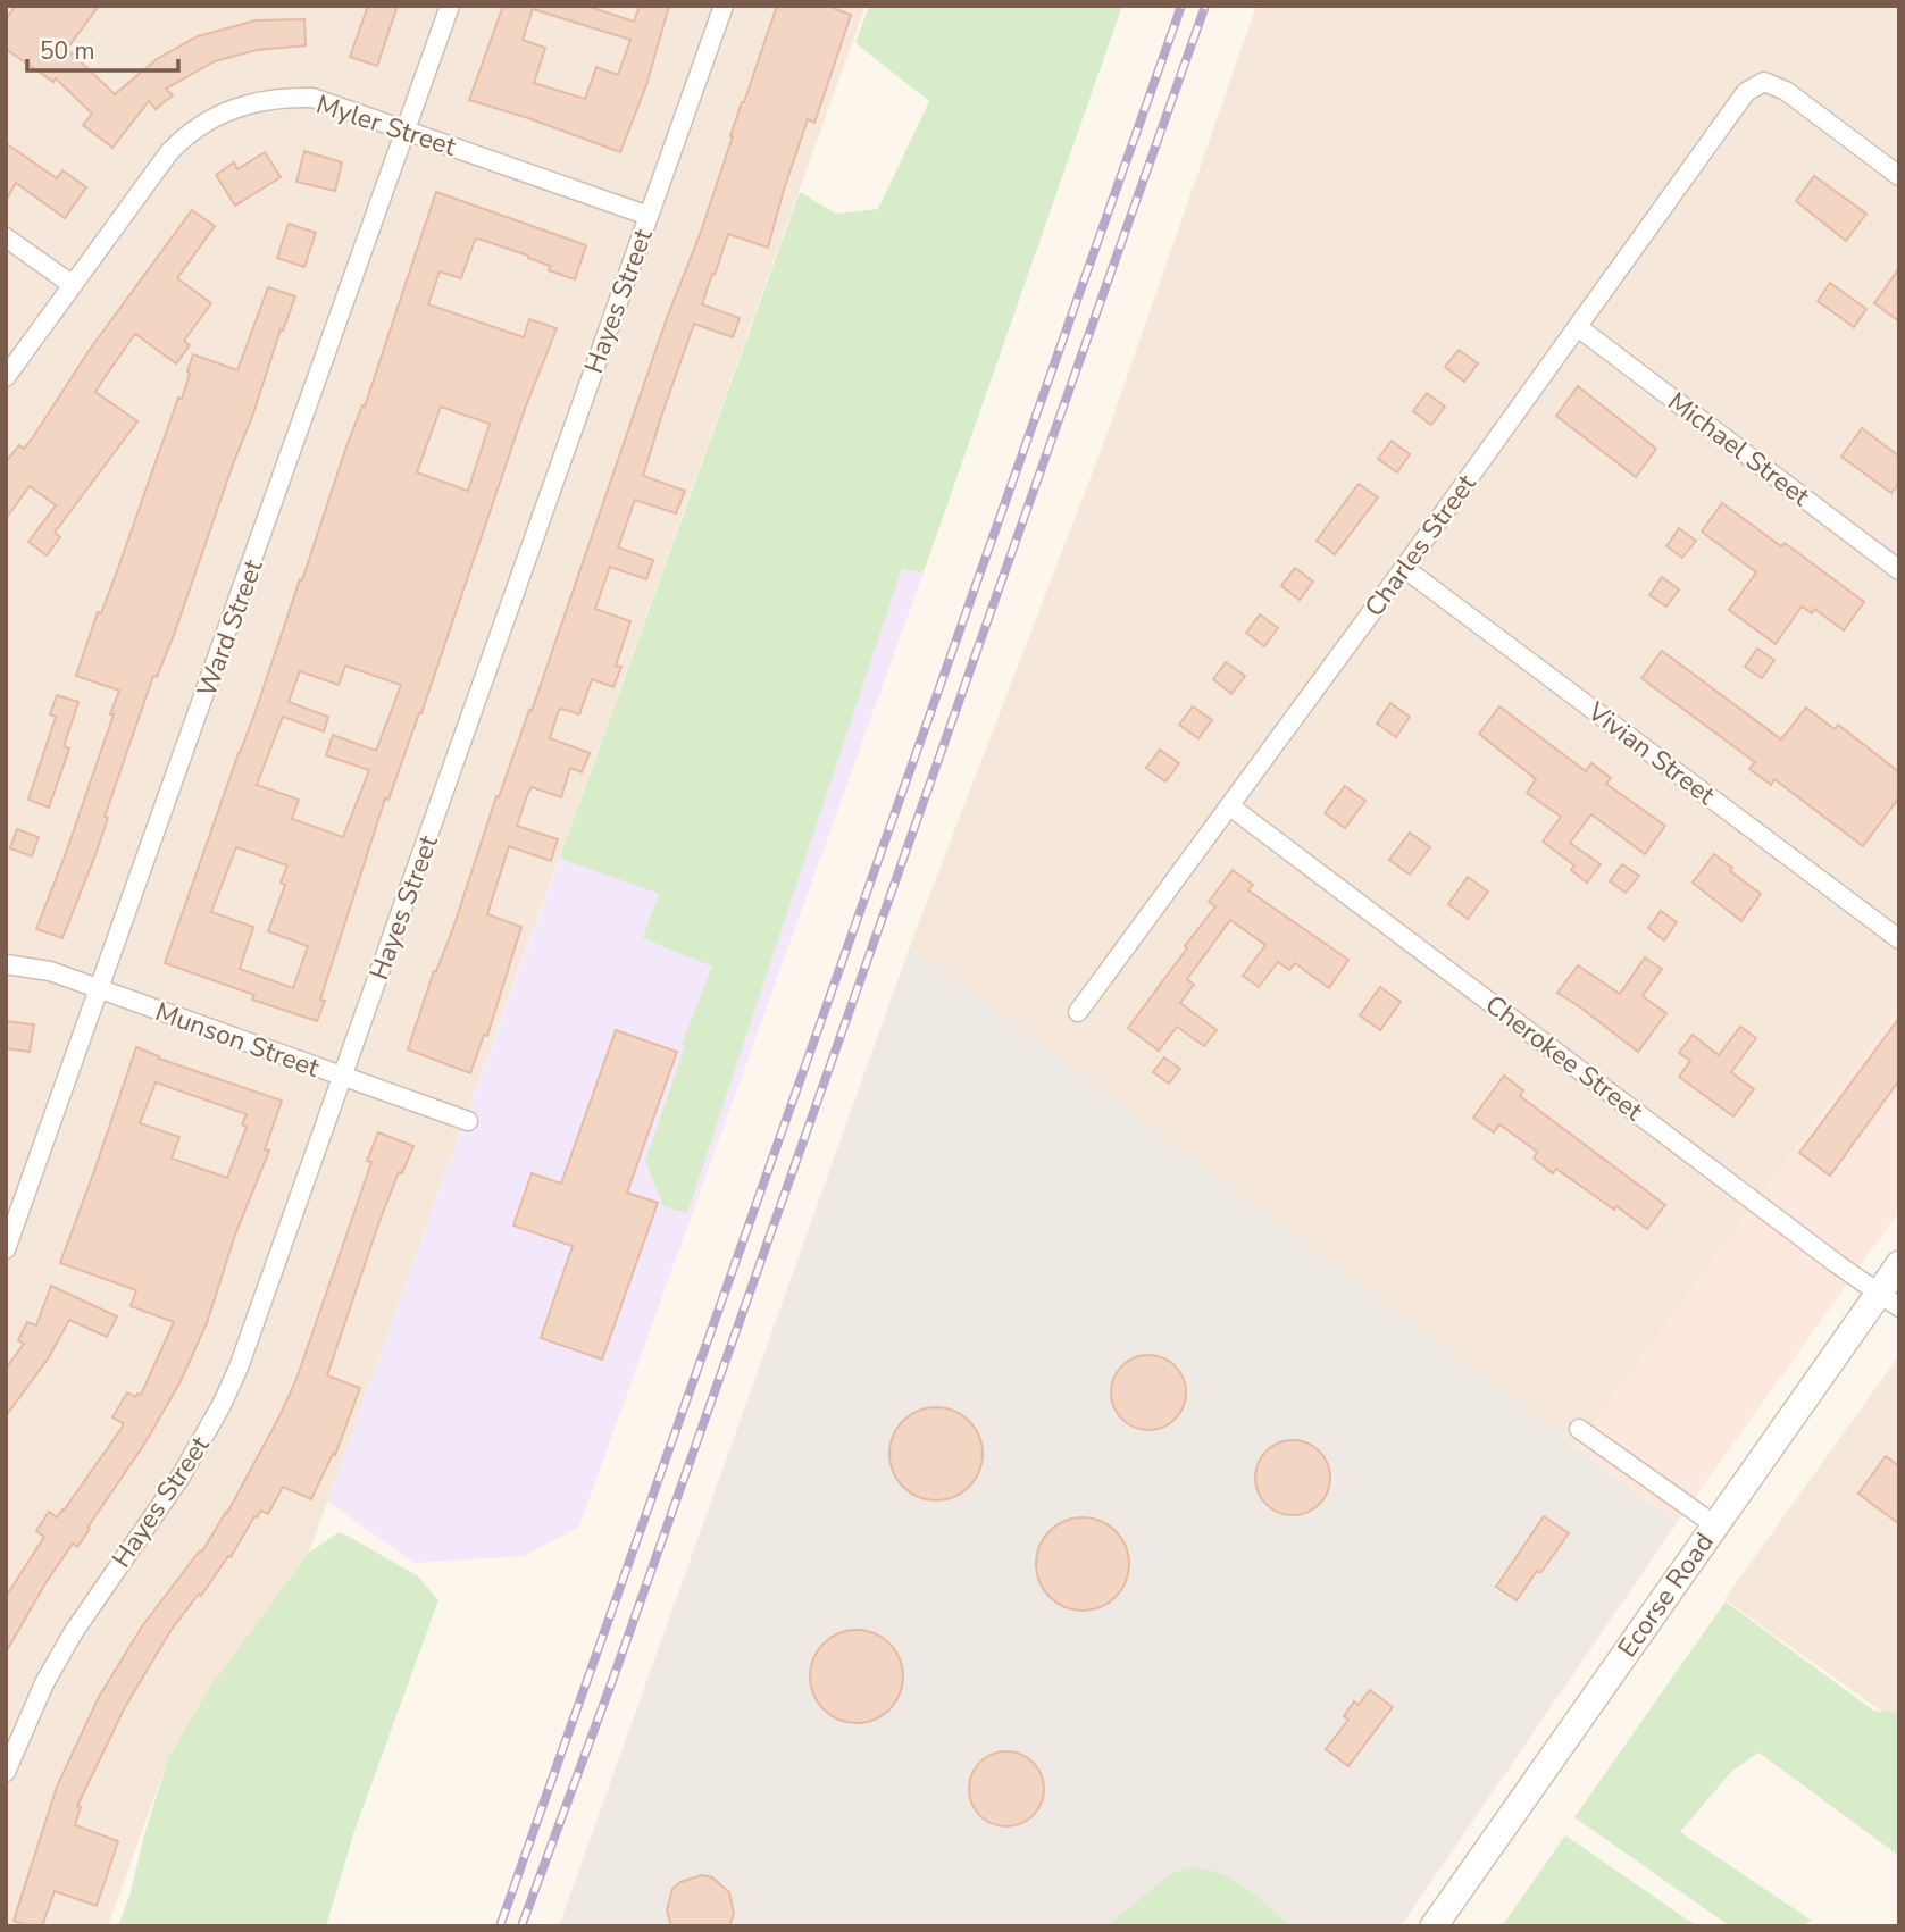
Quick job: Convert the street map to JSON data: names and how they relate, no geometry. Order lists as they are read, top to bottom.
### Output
{
  "streets": {
    "main road": ["Ecorse Road"],
    "street": [
      "Myler Street",
      "Hayes Street",
      "Michael Street",
      "Charles Street",
      "Ward Street",
      "Vivian Street",
      "Munson Street",
      "Cherokee Street"
    ]
  },
  "crossings": [
    ["Myler Street", "Hayes Street"],
    ["Myler Street", "Ward Street"],
    ["Hayes Street", "Munson Street"],
    ["Michael Street", "Charles Street"],
    ["Charles Street", "Vivian Street"],
    ["Charles Street", "Cherokee Street"],
    ["Ward Street", "Munson Street"],
    ["Cherokee Street", "Ecorse Road"]
  ],
  "scale_bar": "50 m"
}
